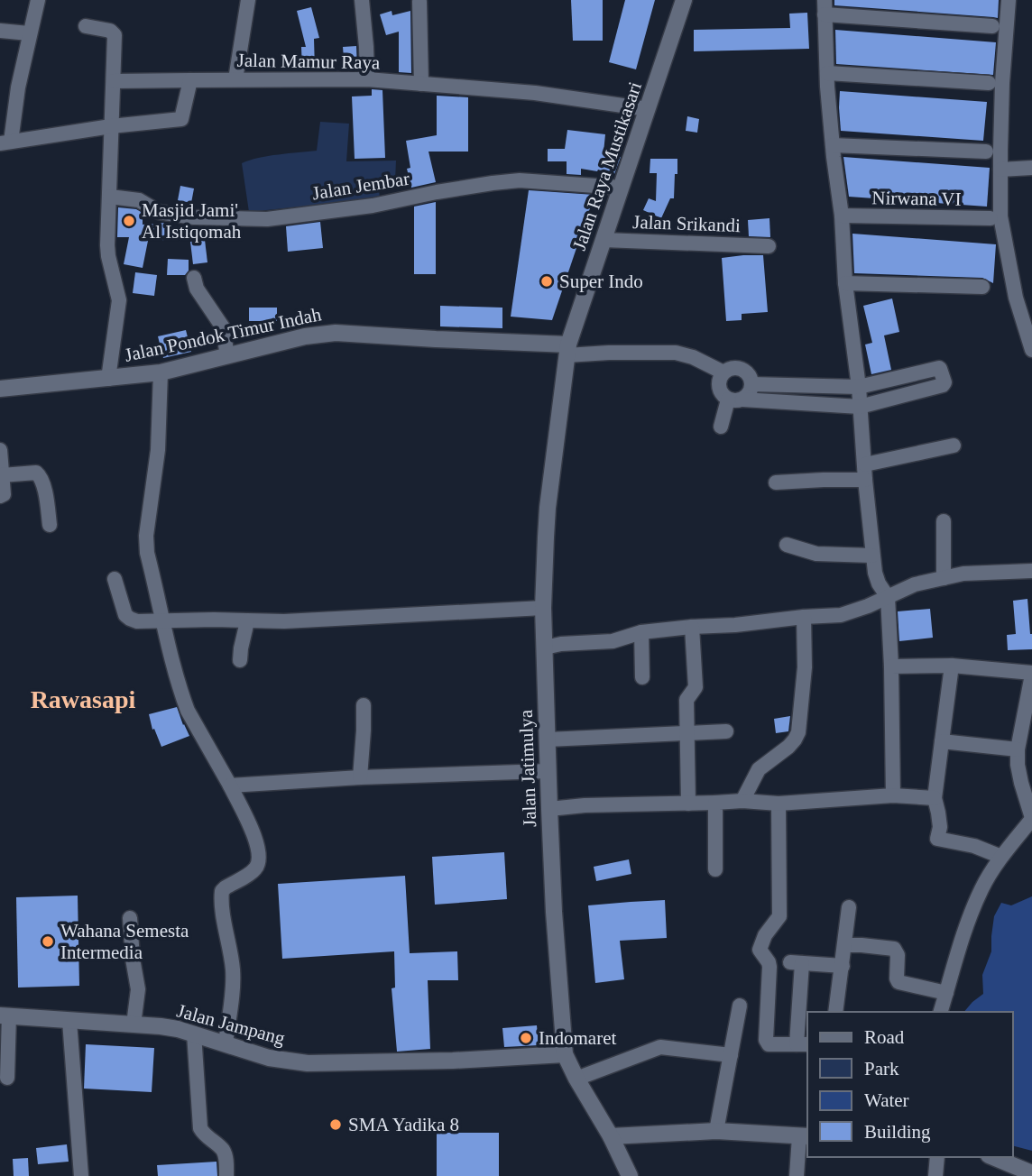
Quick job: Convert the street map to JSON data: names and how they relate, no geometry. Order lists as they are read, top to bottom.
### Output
{
  "streets": {
    "main road": [
      "Jalan Raya Mustikasari",
      "Jalan Pondok Timur Indah",
      "Jalan Jatimulya",
      "Jalan Jampang"
    ],
    "street": [
      "Jalan Mamur Raya",
      "Jalan Jembar",
      "Nirwana VI",
      "Jalan Srikandi"
    ]
  },
  "crossings": [
    ["Jalan Mamur Raya", "Jalan Raya Mustikasari"],
    ["Jalan Raya Mustikasari", "Jalan Jembar"],
    ["Jalan Raya Mustikasari", "Jalan Srikandi"],
    ["Jalan Raya Mustikasari", "Jalan Pondok Timur Indah"],
    ["Jalan Raya Mustikasari", "Jalan Jatimulya"],
    ["Jalan Pondok Timur Indah", "Jalan Jatimulya"],
    ["Jalan Jatimulya", "Jalan Jampang"]
  ],
  "districts": ["Rawasapi"],
  "places": [
    "Masjid Jami' Al Istiqomah",
    "Super Indo",
    "Wahana Semesta Intermedia",
    "Indomaret",
    "SMA Yadika 8"
  ],
  "legend": [
    "Road",
    "Park",
    "Water",
    "Building"
  ]
}
